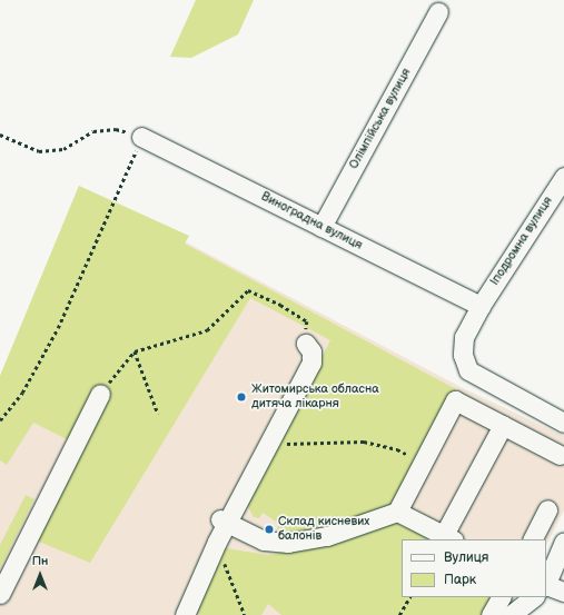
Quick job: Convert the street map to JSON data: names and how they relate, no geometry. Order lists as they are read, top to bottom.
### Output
{
  "streets": {
    "street": ["Олімпійська вулиця", "Виноградна вулиця", "Іподромна вулиця"]
  },
  "crossings": [
    ["Олімпійська вулиця", "Виноградна вулиця"],
    ["Виноградна вулиця", "Іподромна вулиця"]
  ],
  "places": ["Житомирська обласна дитяча лікарня", "Склад кисневих балонів"],
  "legend": ["Вулиця", "Парк"],
  "north": "top"
}
